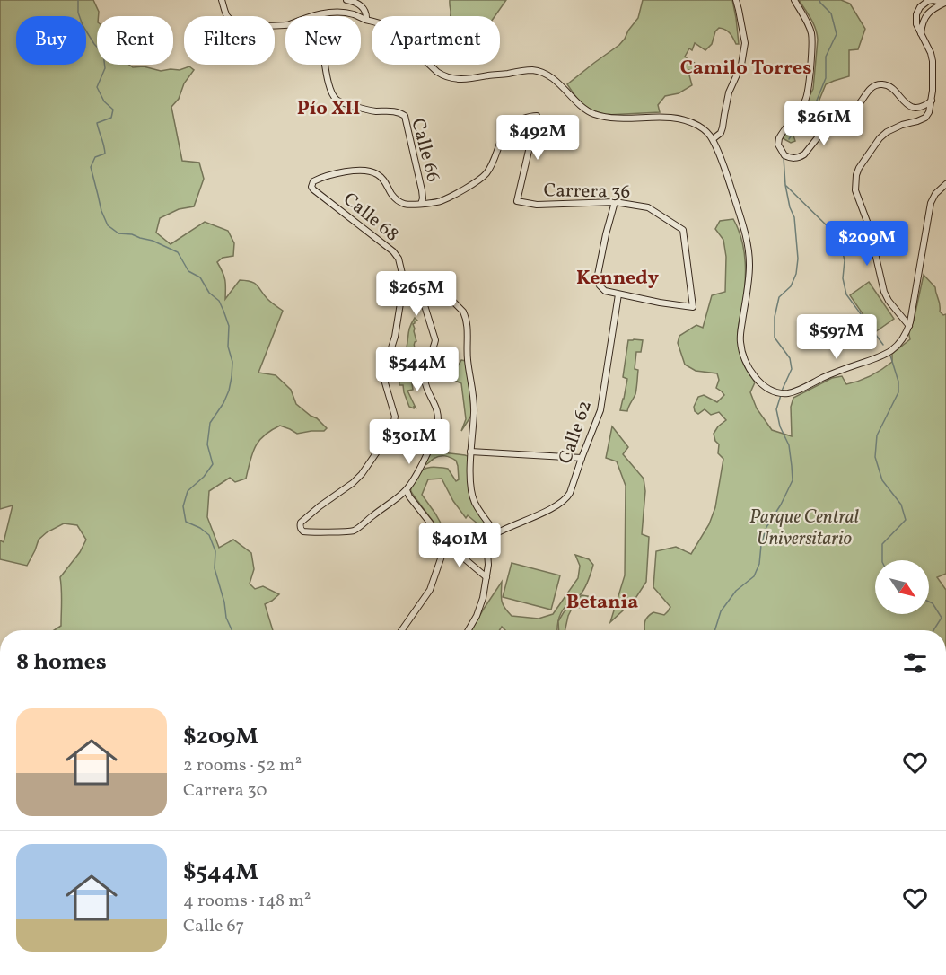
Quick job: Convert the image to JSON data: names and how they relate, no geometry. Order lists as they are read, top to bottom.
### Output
{
  "streets": {
    "street": [
      "Calle 66",
      "Carrera 36",
      "Calle 68",
      "Calle 62"
    ]
  },
  "crossings": [
    ["Calle 66", "Carrera 36"],
    ["Calle 66", "Calle 68"],
    ["Carrera 36", "Calle 68"],
    ["Carrera 36", "Calle 62"]
  ],
  "districts": [
    "Camilo Torres",
    "Pío XII",
    "Kennedy",
    "Betania"
  ],
  "parks": ["Parque Central Universitario"],
  "north": "bottom right",
  "page": {
    "chip": [
      "Buy",
      "Rent",
      "Filters",
      "New",
      "Apartment"
    ],
    "price": [
      "$261M",
      "$492M",
      "$209M",
      "$265M",
      "$597M",
      "$544M",
      "$301M",
      "$401M"
    ],
    "heading": "8 homes",
    "list": [
      {
        "name": "$209M",
        "note": "2 rooms · 52 m² · Carrera 30"
      },
      {
        "name": "$544M",
        "note": "4 rooms · 148 m² · Calle 67"
      }
    ]
  }
}
